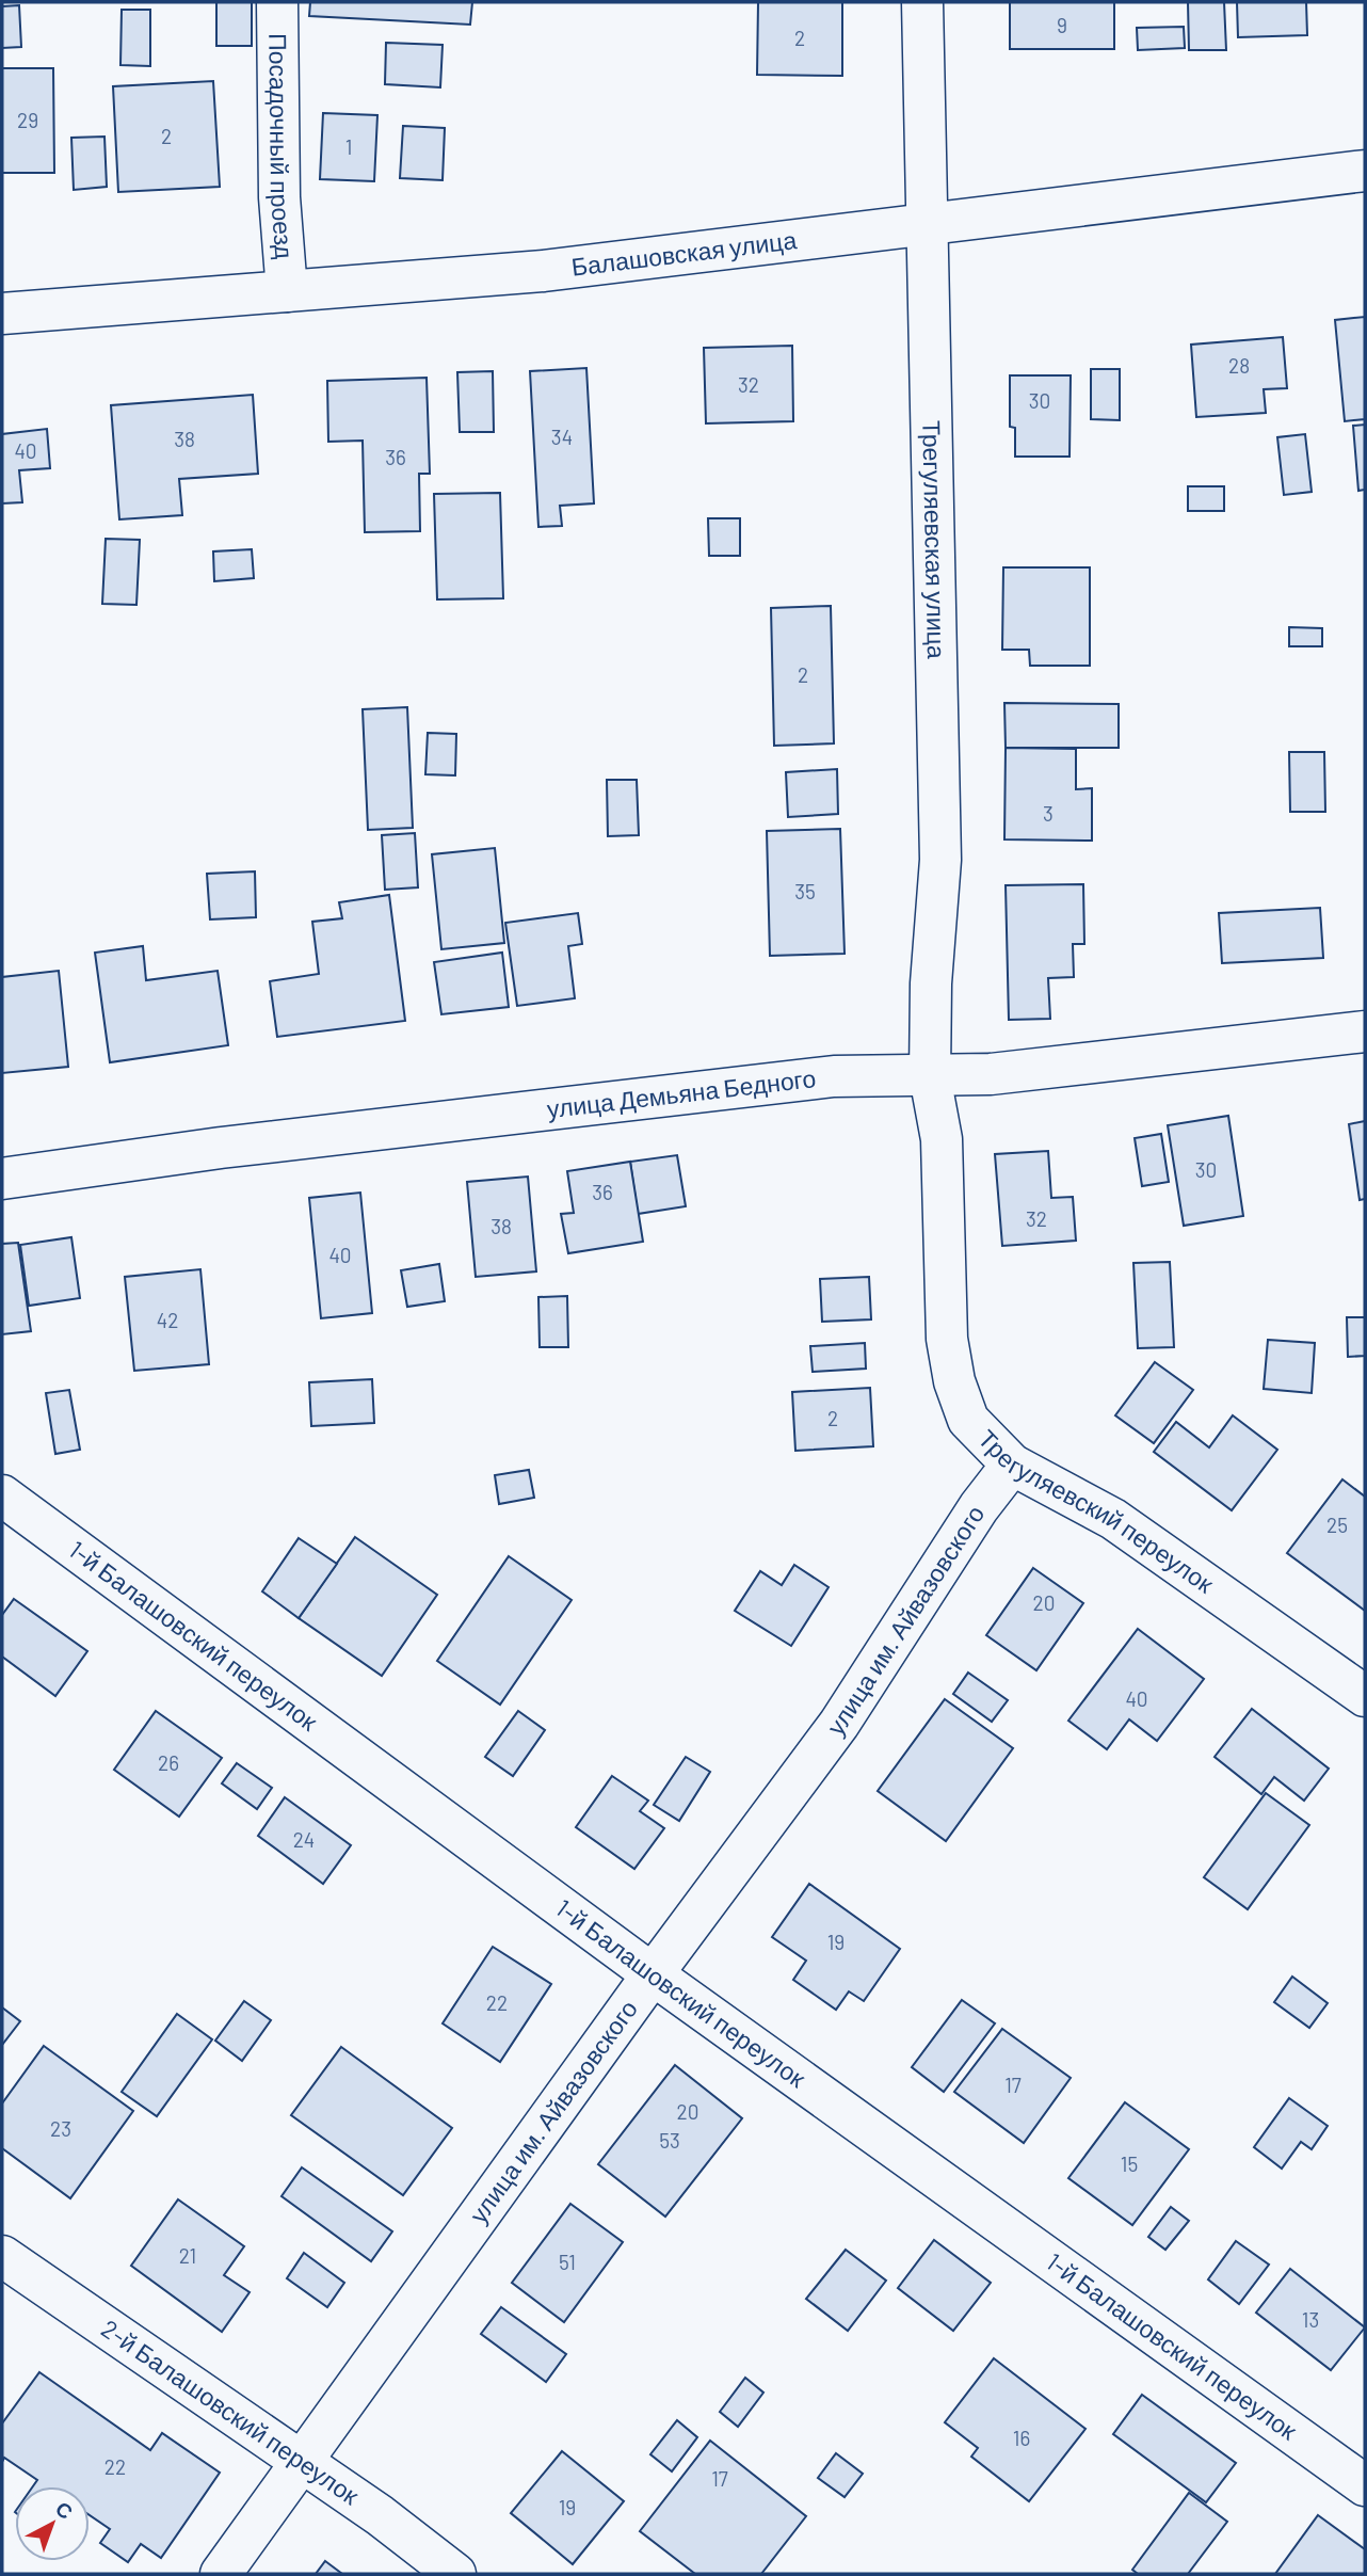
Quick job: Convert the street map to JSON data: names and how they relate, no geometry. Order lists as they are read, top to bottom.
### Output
{
  "streets": {
    "street": [
      "Посадочный проезд",
      "Балашовская улица",
      "Трегуляевская улица",
      "улица Демьяна Бедного",
      "Трегуляевский переулок",
      "улица им. Айвазовского",
      "1-й Балашовский переулок",
      "2-й Балашовский переулок"
    ]
  },
  "crossings": [
    ["Посадочный проезд", "Балашовская улица"],
    ["Балашовская улица", "Трегуляевская улица"],
    ["Трегуляевская улица", "улица Демьяна Бедного"],
    ["Трегуляевская улица", "Трегуляевский переулок"],
    ["улица Демьяна Бедного", "Трегуляевский переулок"],
    ["Трегуляевский переулок", "улица им. Айвазовского"],
    ["улица им. Айвазовского", "1-й Балашовский переулок"],
    ["улица им. Айвазовского", "2-й Балашовский переулок"]
  ],
  "house_numbers": [
    "9",
    "2",
    "29",
    "2",
    "1",
    "28",
    "32",
    "30",
    "34",
    "38",
    "40",
    "36",
    "2",
    "3",
    "35",
    "30",
    "36",
    "32",
    "38",
    "40",
    "42",
    "2",
    "25",
    "20",
    "40",
    "26",
    "24",
    "19",
    "22",
    "17",
    "20",
    "23",
    "53",
    "15",
    "21",
    "51",
    "13",
    "16",
    "22",
    "17",
    "19"
  ],
  "north": "top right"
}
